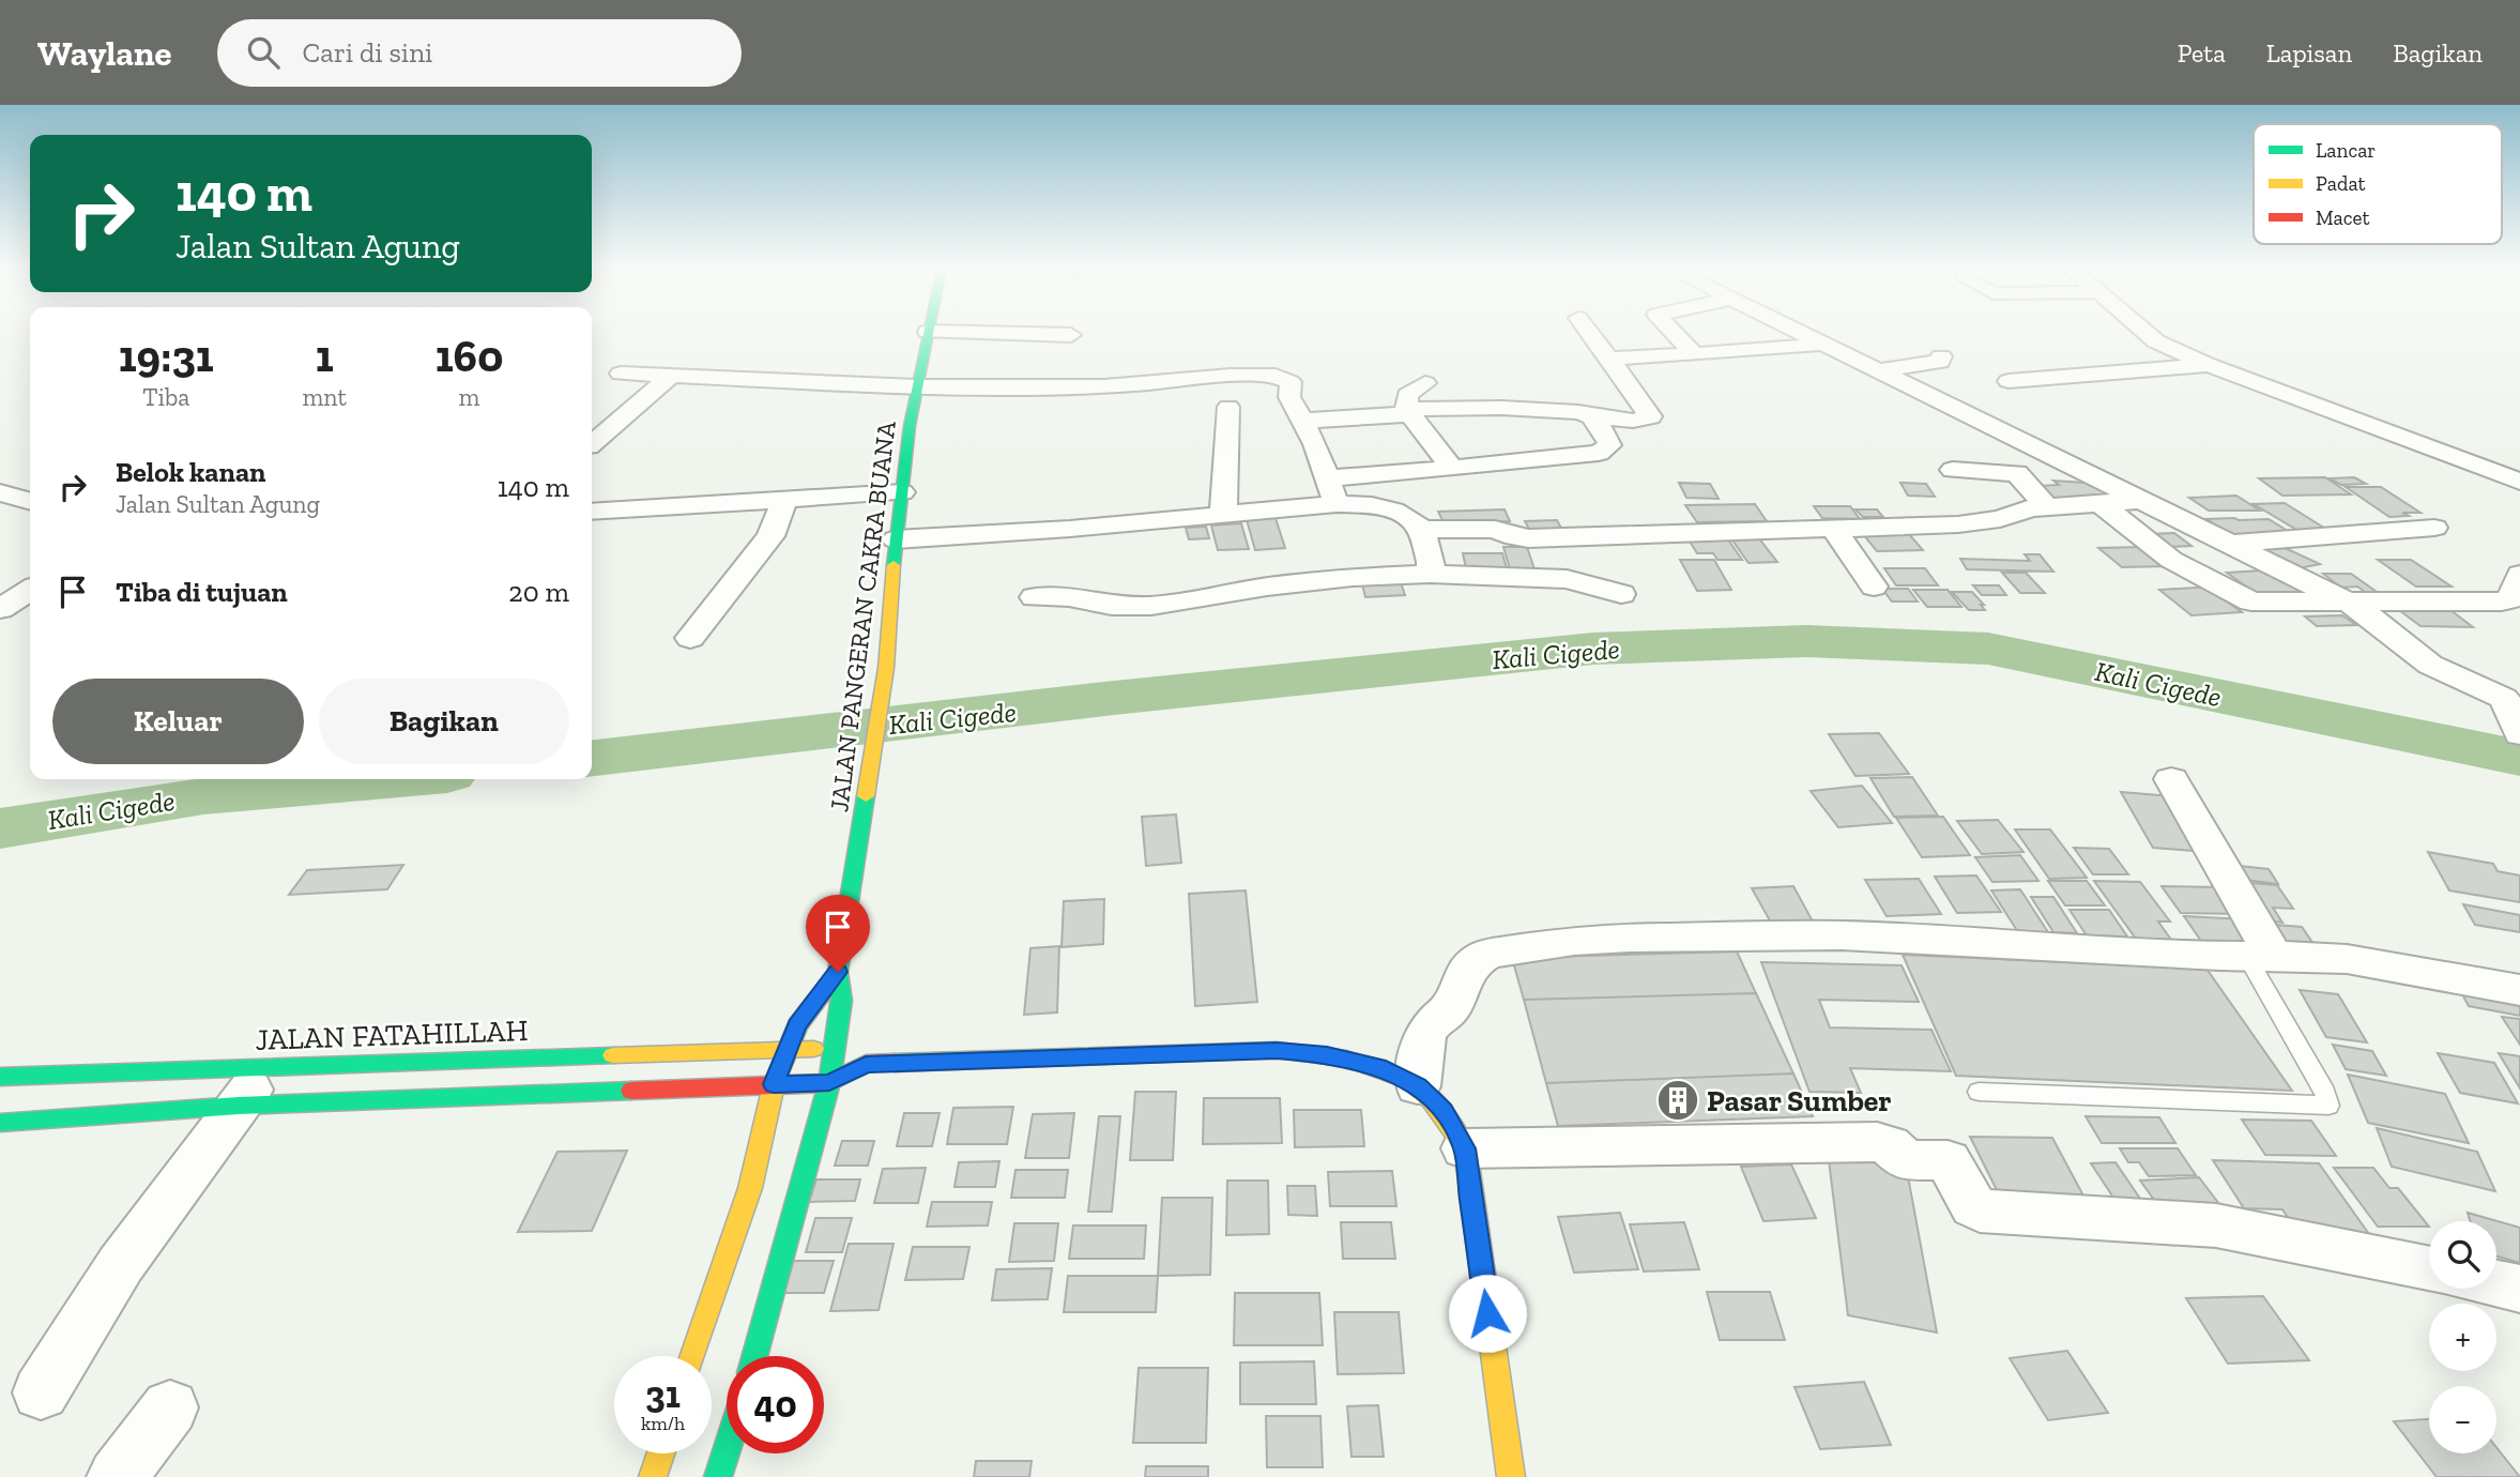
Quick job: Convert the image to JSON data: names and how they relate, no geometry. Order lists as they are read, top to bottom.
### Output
{
  "streets": {
    "main road": ["JALAN PANGERAN CAKRA BUANA", "JALAN FATAHILLAH"]
  },
  "water": ["Kali Cigede"],
  "places": {
    "building": ["Pasar Sumber"]
  },
  "legend": ["Lancar", "Padat", "Macet"],
  "page": {
    "header": "Waylane",
    "search": "Cari di sini",
    "nav": ["Peta", "Lapisan", "Bagikan"],
    "turn": ["140 m", "Jalan Sultan Agung"],
    "eta": [
      "19:31",
      "Tiba",
      "1",
      "mnt",
      "160",
      "m"
    ],
    "list": [
      {
        "name": "Belok kanan",
        "note": "Jalan Sultan Agung",
        "value": "140 m"
      },
      {
        "name": "Tiba di tujuan",
        "value": "20 m"
      }
    ],
    "buttons": ["Keluar", "Bagikan"],
    "map_buttons": ["+", "−"],
    "speed": "31 km/h",
    "limit": "40"
  }
}
